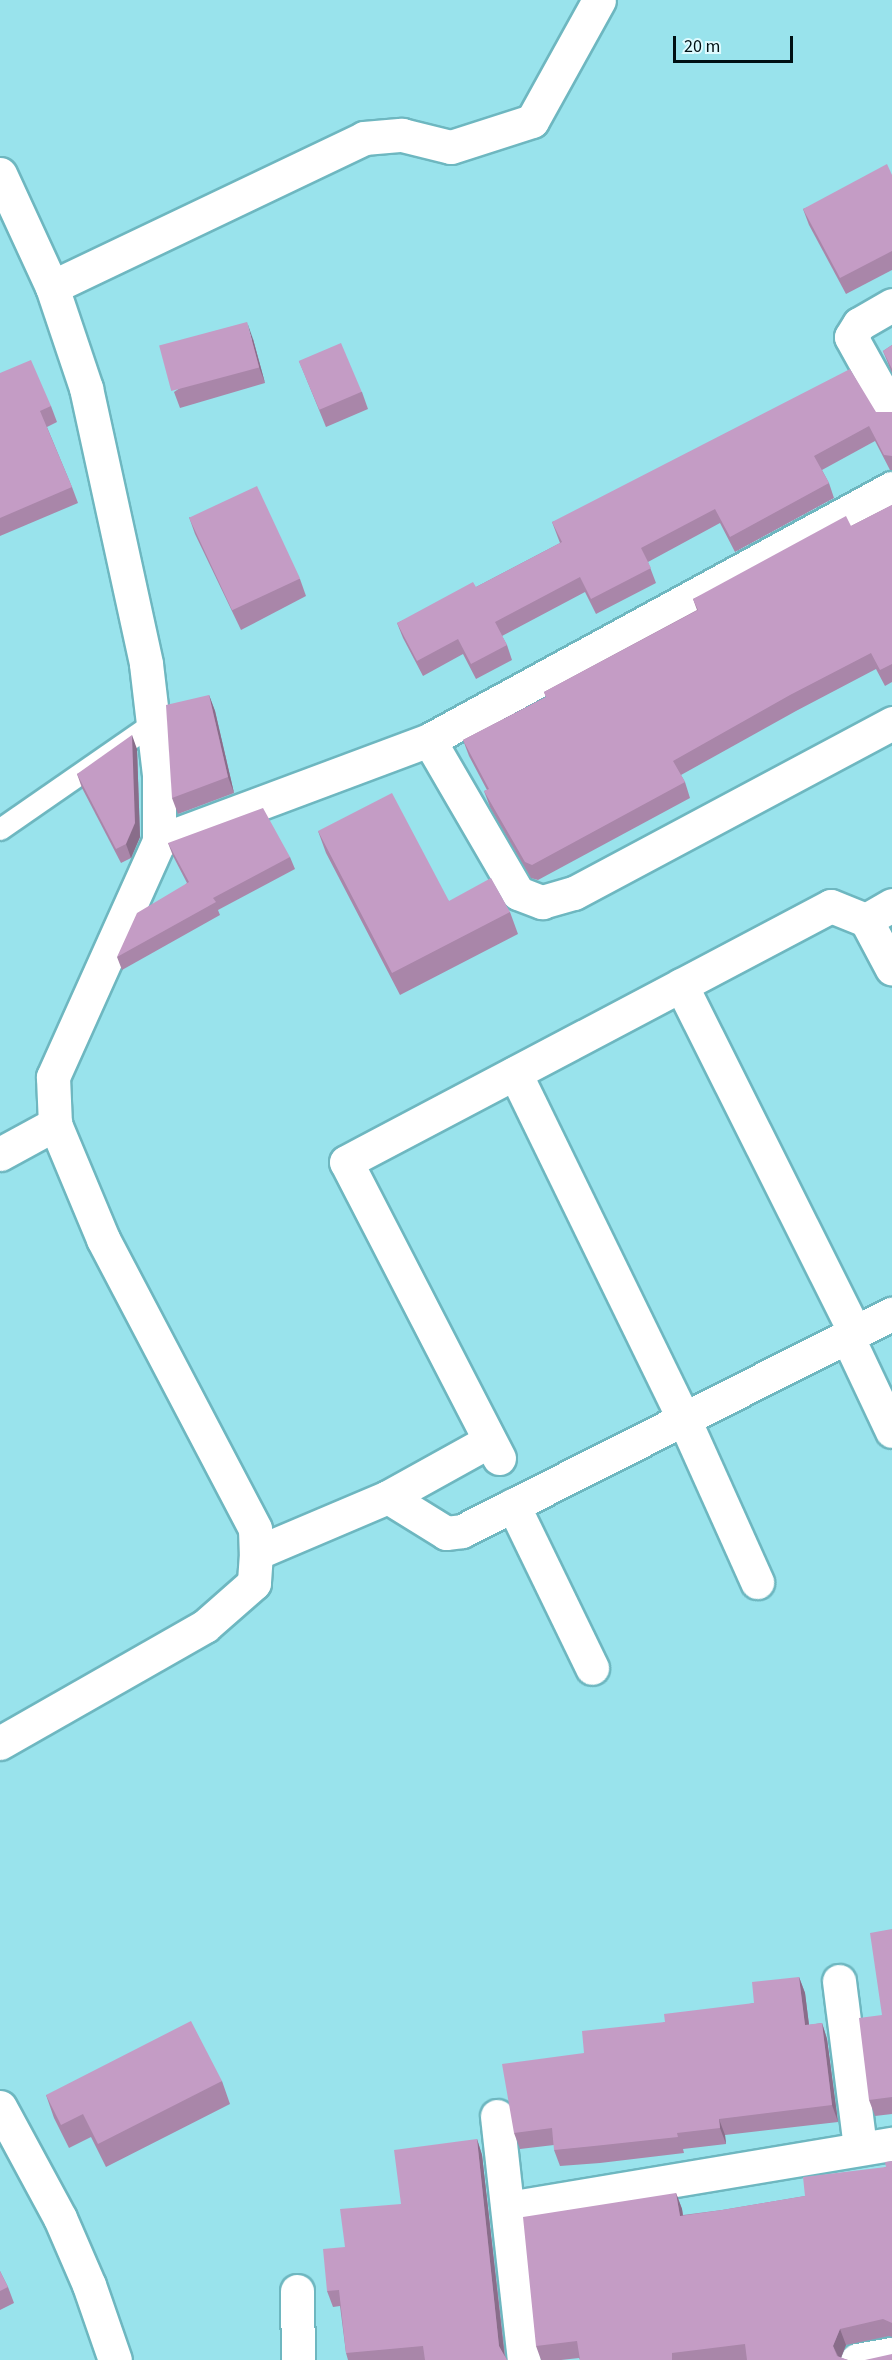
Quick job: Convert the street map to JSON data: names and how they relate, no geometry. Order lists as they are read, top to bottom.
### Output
{
  "scale_bar": "20 m"
}
